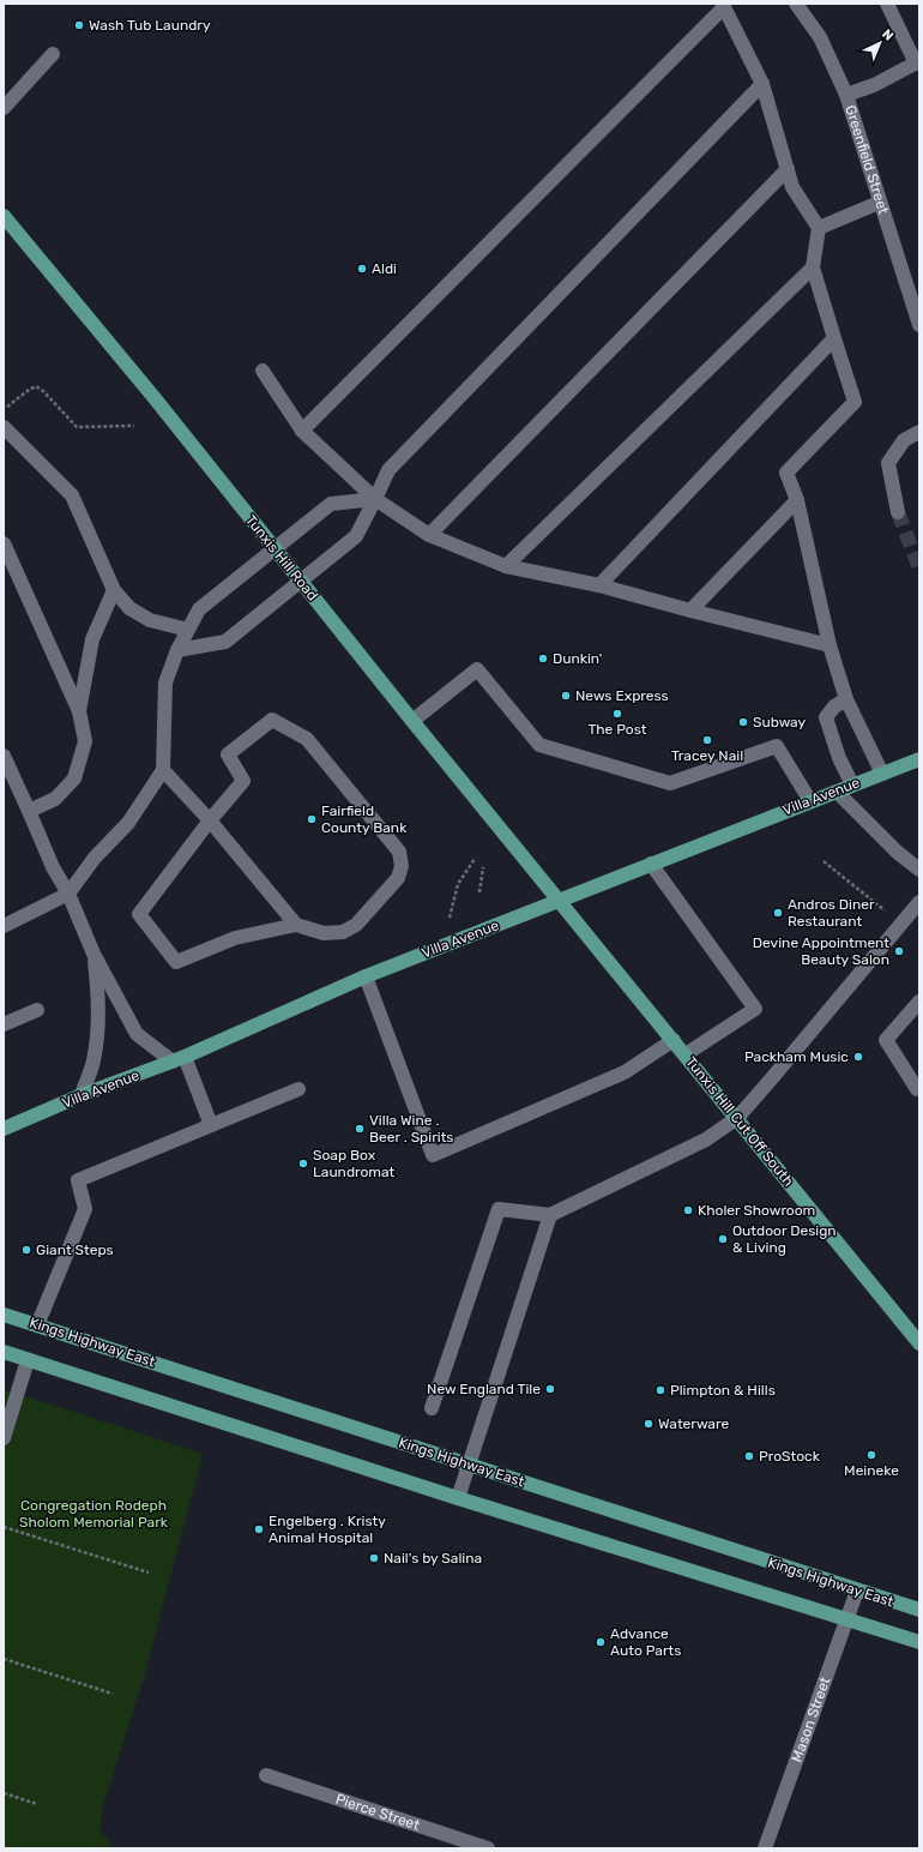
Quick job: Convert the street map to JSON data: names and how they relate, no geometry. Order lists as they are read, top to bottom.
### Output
{
  "streets": {
    "main road": [
      "Tunxis Hill Road",
      "Villa Avenue",
      "Tunxis Hill Cut Off South",
      "Kings Highway East"
    ],
    "street": ["Greenfield Street", "Mason Street", "Pierce Street"]
  },
  "crossings": [
    ["Tunxis Hill Road", "Villa Avenue"],
    ["Tunxis Hill Road", "Tunxis Hill Cut Off South"],
    ["Villa Avenue", "Tunxis Hill Cut Off South"],
    ["Kings Highway East", "Mason Street"]
  ],
  "parks": ["Congregation Rodeph Sholom Memorial Park"],
  "places": [
    "Wash Tub Laundry",
    "Aldi",
    "Dunkin'",
    "News Express",
    "The Post",
    "Subway",
    "Tracey Nail",
    "Fairfield County Bank",
    "Andros Diner Restaurant",
    "Devine Appointment Beauty Salon",
    "Packham Music",
    "Villa Wine . Beer . Spirits",
    "Soap Box Laundromat",
    "Kholer Showroom",
    "Outdoor Design & Living",
    "Giant Steps",
    "New England Tile",
    "Plimpton & Hills",
    "Waterware",
    "Meineke",
    "ProStock",
    "Engelberg . Kristy Animal Hospital",
    "Nail's by Salina",
    "Advance Auto Parts"
  ],
  "north": "top right"
}
